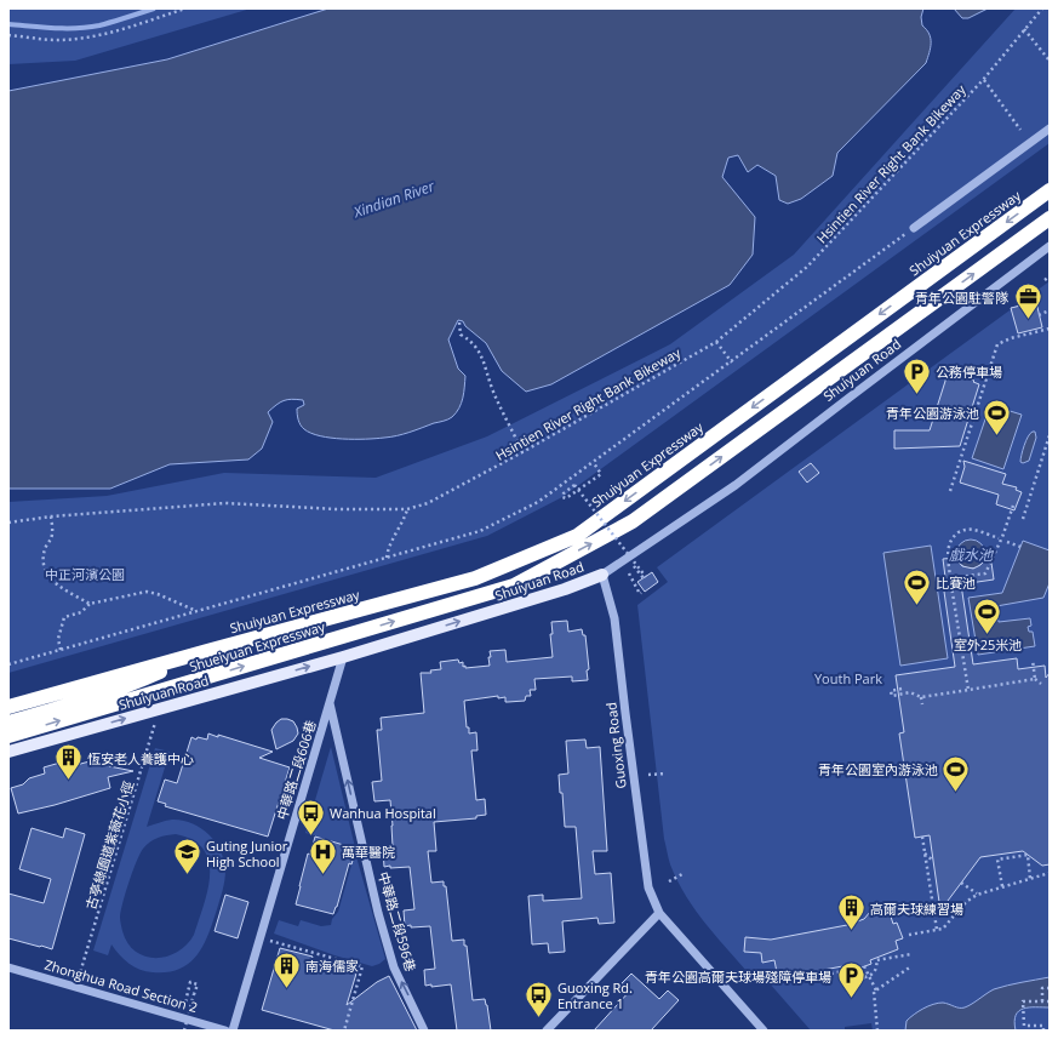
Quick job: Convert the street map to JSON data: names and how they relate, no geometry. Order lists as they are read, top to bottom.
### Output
{
  "streets": {
    "highway": ["Shuiyuan Expressway"],
    "main road": ["Shuiyuan Road"],
    "street": [
      "Guoxing Road",
      "中華路二段606巷",
      "中華路二段596巷",
      "Zhonghua Road Section 2"
    ],
    "path": ["Hsintien River Right Bank Bikeway", "古亭綠園道紫薇花小徑"]
  },
  "crossings": [
    ["Shuiyuan Road", "Guoxing Road"],
    ["Shuiyuan Road", "中華路二段606巷"],
    ["Shuiyuan Road", "古亭綠園道紫薇花小徑"],
    ["中華路二段606巷", "中華路二段596巷"],
    ["古亭綠園道紫薇花小徑", "Zhonghua Road Section 2"]
  ],
  "one_way": ["Shuiyuan Road", "中華路二段596巷"],
  "water": ["Xindian River", "戲水池"],
  "parks": ["中正河濱公園", "Youth Park"],
  "places": {
    "office": ["青年公園駐警隊"],
    "parking": ["公務停車場", "青年公園高爾夫球場殘障停車場"],
    "sports": [
      "青年公園游泳池",
      "比賽池",
      "室外25米池",
      "青年公園室內游泳池"
    ],
    "building": ["恆安老人養護中心", "高爾夫球練習場", "南海儒家"],
    "bus stop": ["Wanhua Hospital", "Guoxing Rd. Entrance 1"],
    "hospital": ["萬華醫院"],
    "school or university": ["Guting Junior High School"]
  }
}
